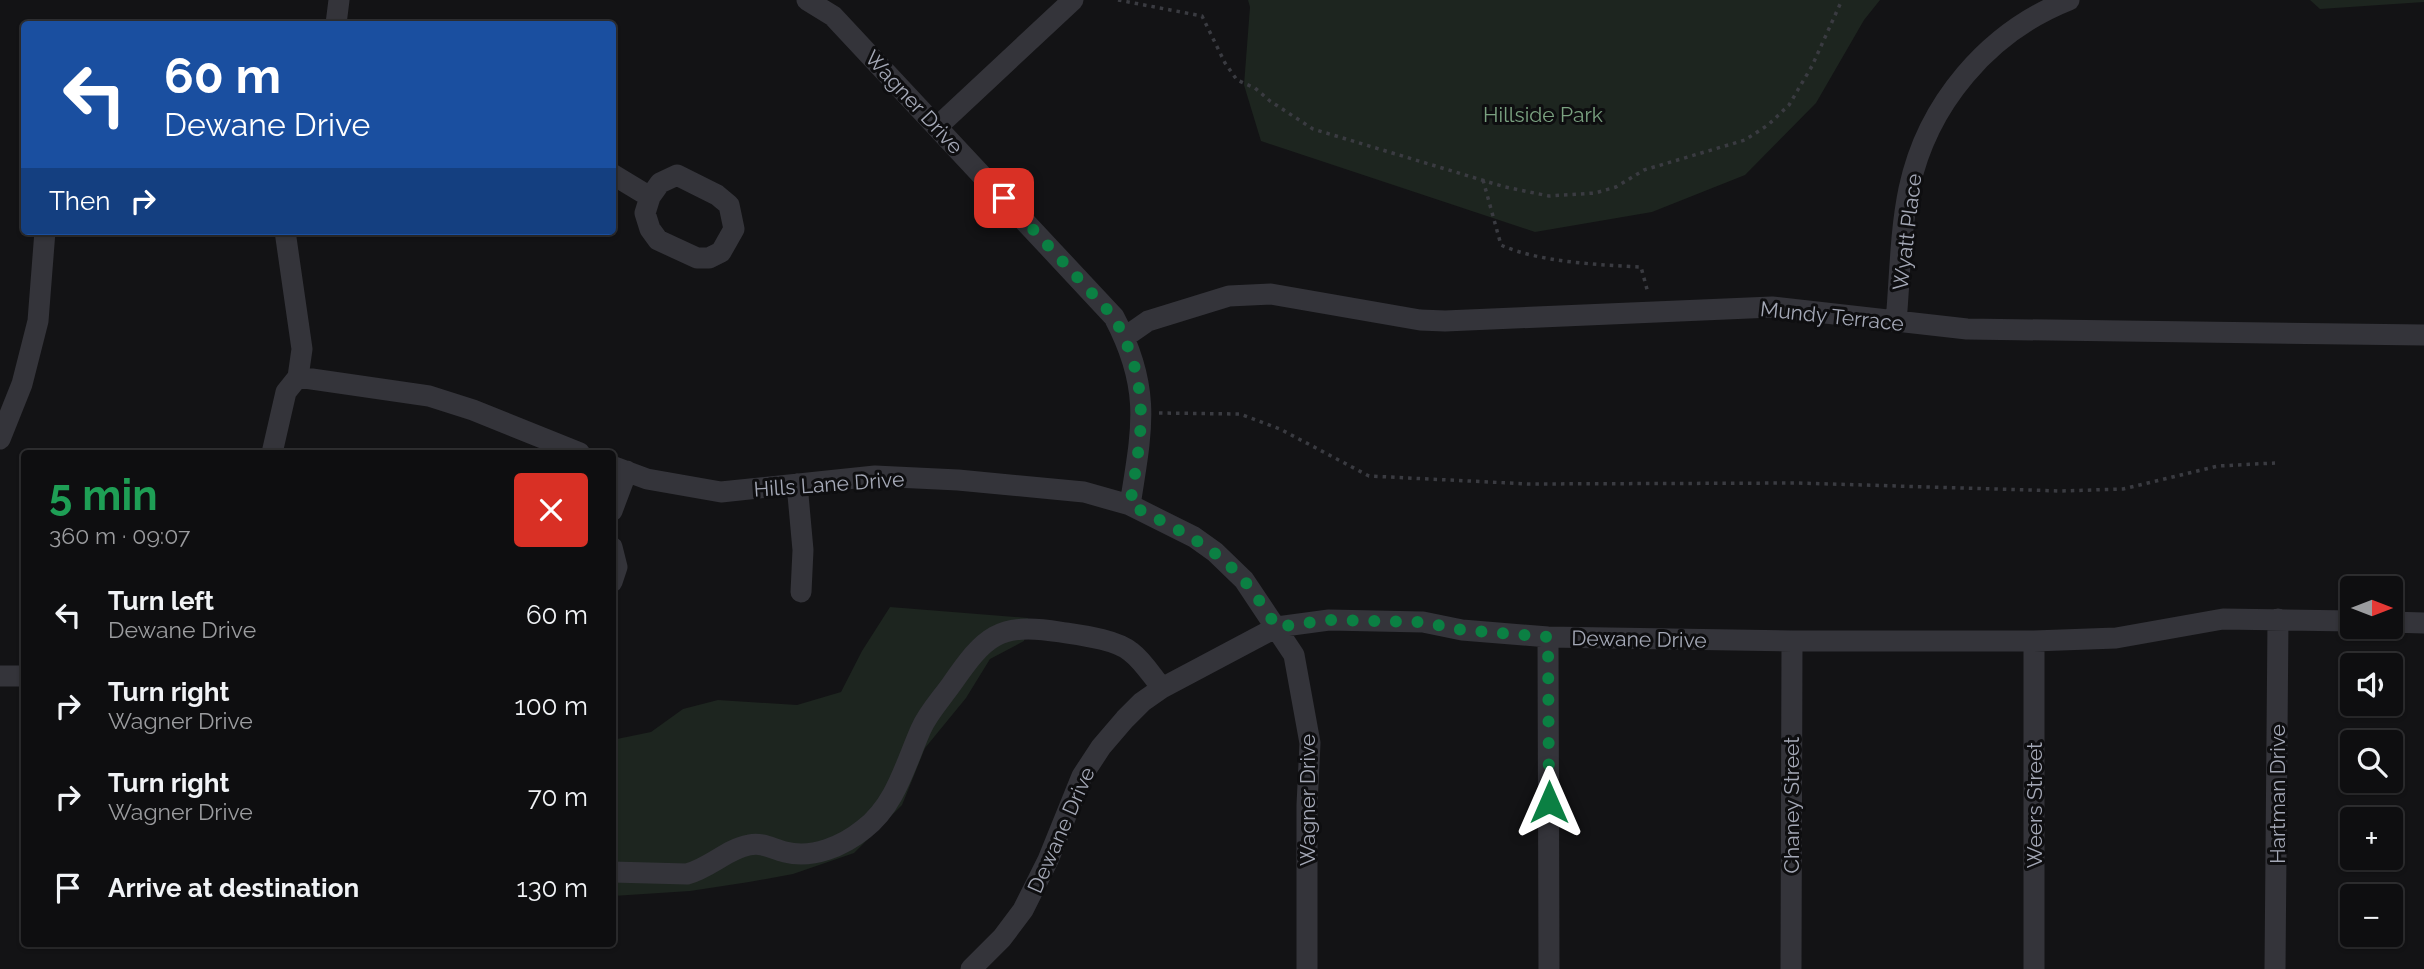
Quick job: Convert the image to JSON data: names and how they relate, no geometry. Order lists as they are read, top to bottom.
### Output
{
  "streets": {
    "street": [
      "Wagner Drive",
      "Wyatt Place",
      "Mundy Terrace",
      "Hills Lane Drive",
      "Dewane Drive",
      "Hartman Drive",
      "Chaney Street",
      "Weers Street"
    ]
  },
  "crossings": [
    ["Wagner Drive", "Mundy Terrace"],
    ["Wagner Drive", "Hills Lane Drive"],
    ["Wagner Drive", "Dewane Drive"],
    ["Wyatt Place", "Mundy Terrace"],
    ["Dewane Drive", "Hartman Drive"],
    ["Dewane Drive", "Chaney Street"],
    ["Dewane Drive", "Weers Street"]
  ],
  "parks": ["Hillside Park"],
  "north": "right",
  "page": {
    "turn": ["60 m", "Dewane Drive"],
    "then": "Then",
    "heading": ["5 min", "360 m · 09:07"],
    "list": [
      {
        "name": "Turn left",
        "note": "Dewane Drive",
        "value": "60 m"
      },
      {
        "name": "Turn right",
        "note": "Wagner Drive",
        "value": "100 m"
      },
      {
        "name": "Turn right",
        "note": "Wagner Drive",
        "value": "70 m"
      },
      {
        "name": "Arrive at destination",
        "value": "130 m"
      }
    ],
    "map_buttons": ["+", "−"]
  }
}
